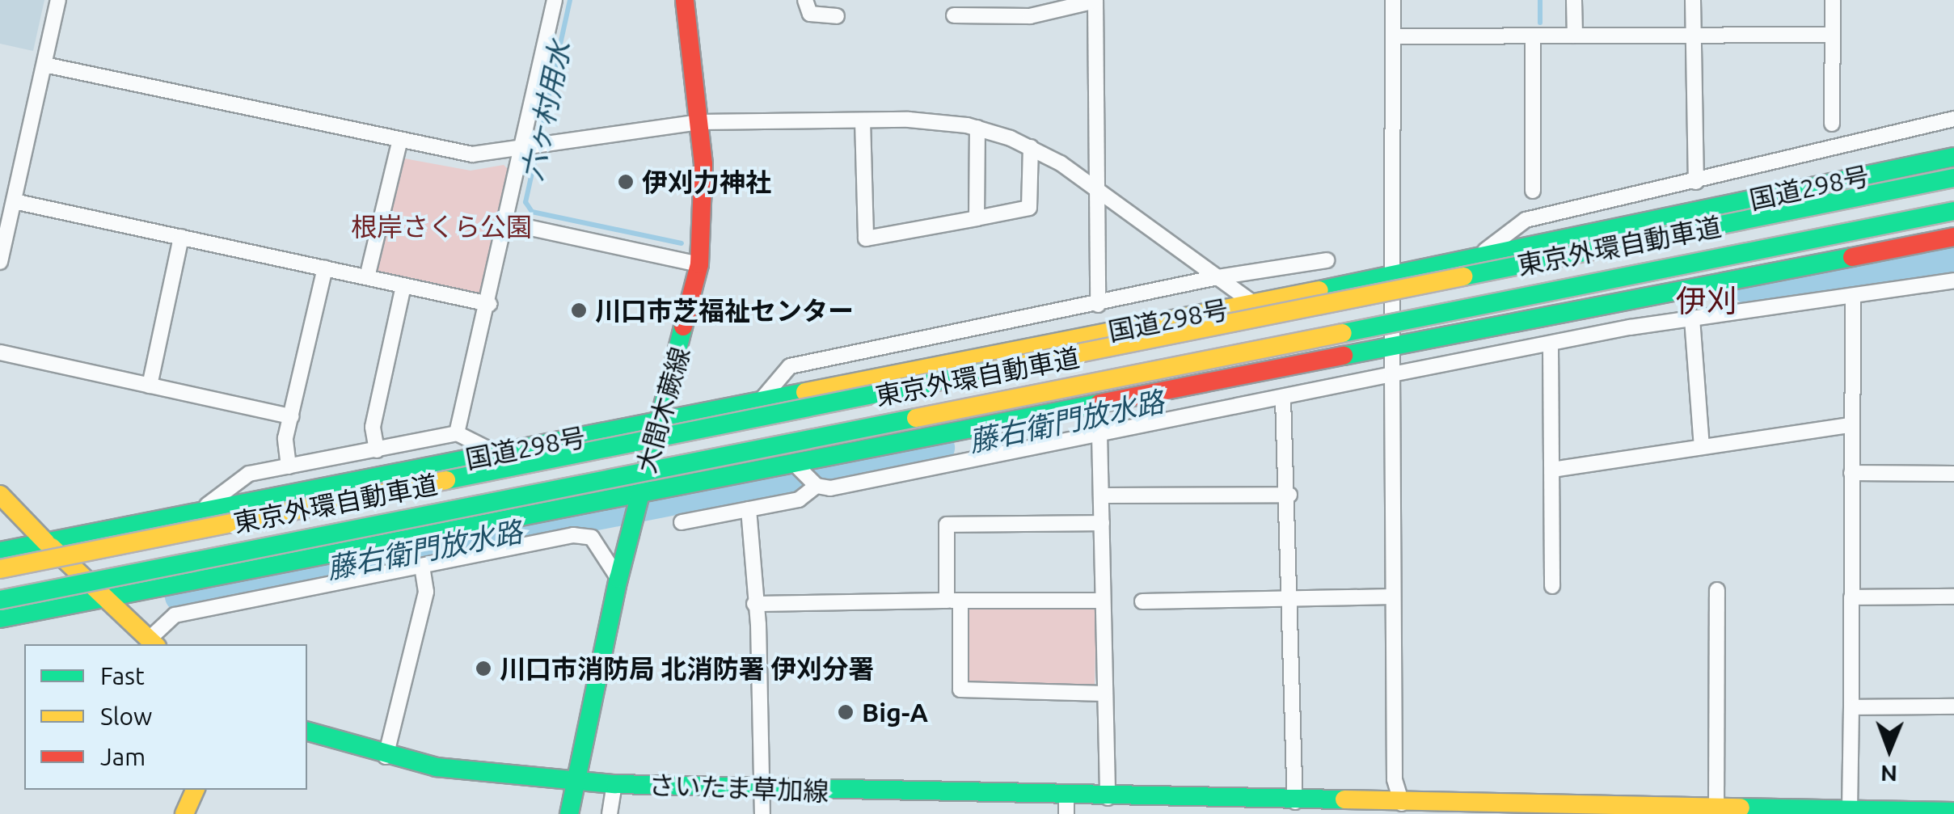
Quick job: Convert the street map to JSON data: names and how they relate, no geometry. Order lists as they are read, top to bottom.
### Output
{
  "streets": {
    "main road": [
      "国道298号",
      "東京外環自動車道",
      "大間木蕨線",
      "さいたま草加線"
    ]
  },
  "crossings": [
    ["国道298号", "大間木蕨線"],
    ["大間木蕨線", "さいたま草加線"]
  ],
  "districts": ["伊刈"],
  "water": ["六ヶ村用水", "藤右衛門放水路"],
  "parks": ["根岸さくら公園"],
  "places": [
    "伊刈力神社",
    "川口市芝福祉センター",
    "川口市消防局 北消防署 伊刈分署",
    "Big-A"
  ],
  "legend": ["Fast", "Slow", "Jam"],
  "north": "bottom"
}
